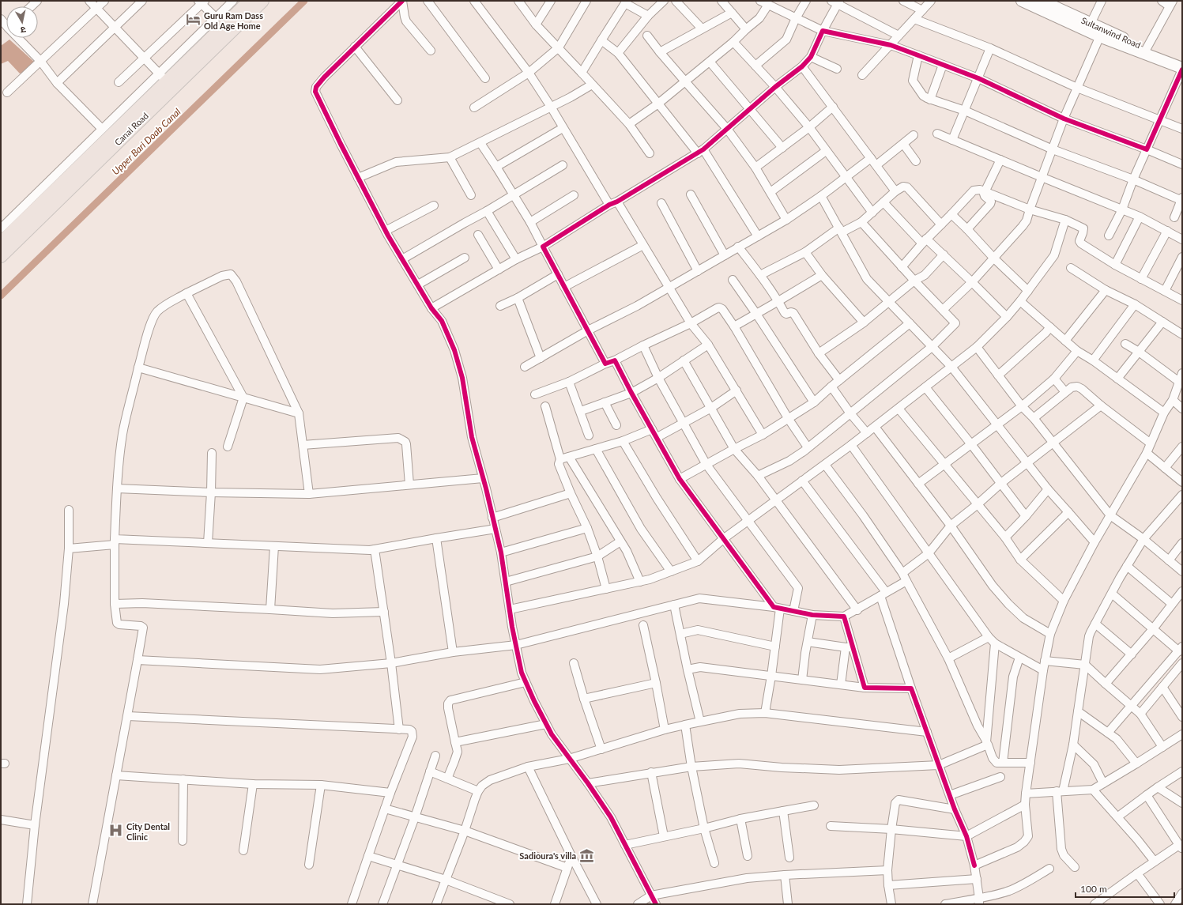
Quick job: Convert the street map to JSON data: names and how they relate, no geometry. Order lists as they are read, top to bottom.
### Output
{
  "streets": {
    "main road": ["Sultanwind Road", "Canal Road"]
  },
  "water": ["Upper Bari Doab Canal"],
  "places": {
    "hotel": ["Guru Ram Dass Old Age Home"],
    "hospital": ["City Dental Clinic"],
    "museum": ["Sadioura's villa"]
  },
  "scale_bar": "100 m",
  "north": "bottom"
}
